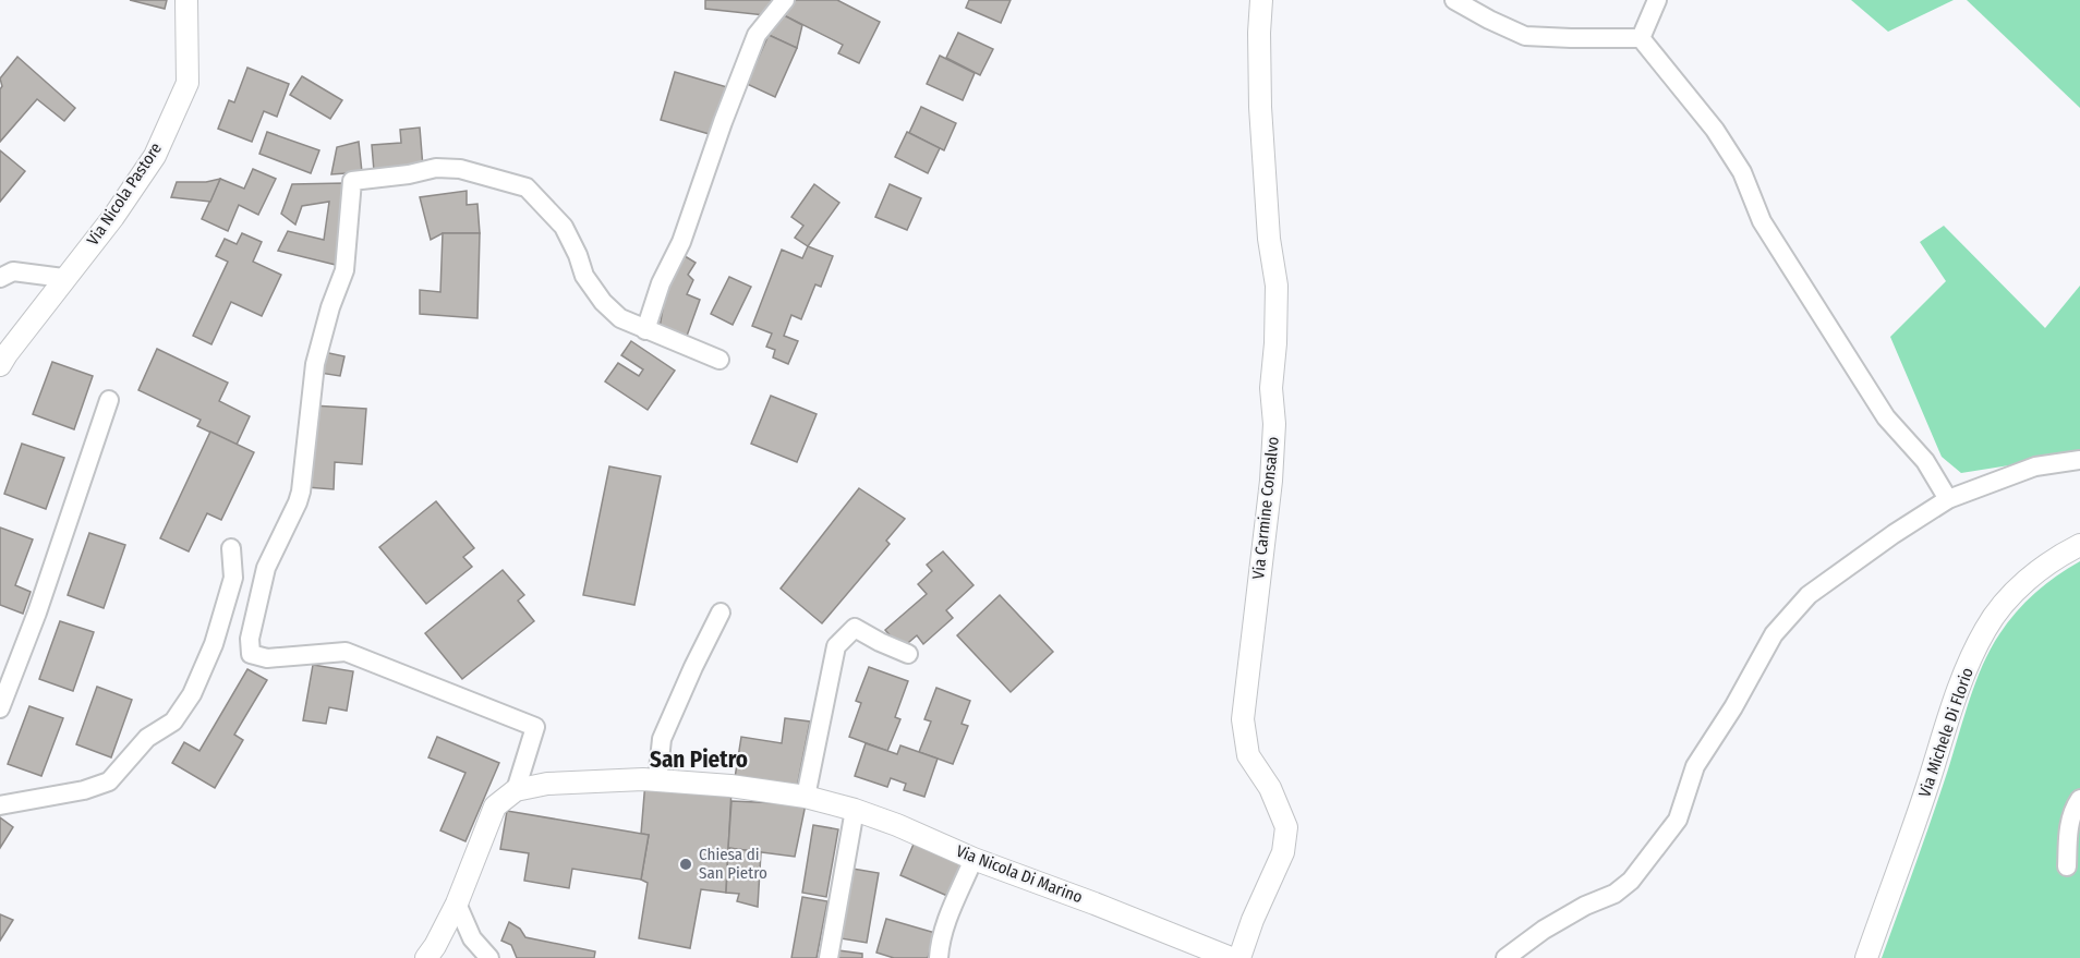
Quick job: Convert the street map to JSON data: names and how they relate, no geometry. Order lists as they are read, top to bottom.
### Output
{
  "streets": {
    "street": [
      "Via Nicola Pastore",
      "Via Carmine Consalvo",
      "Via Michele Di Florio",
      "Via Nicola Di Marino"
    ]
  },
  "districts": ["San Pietro"],
  "places": ["Chiesa di San Pietro"]
}
